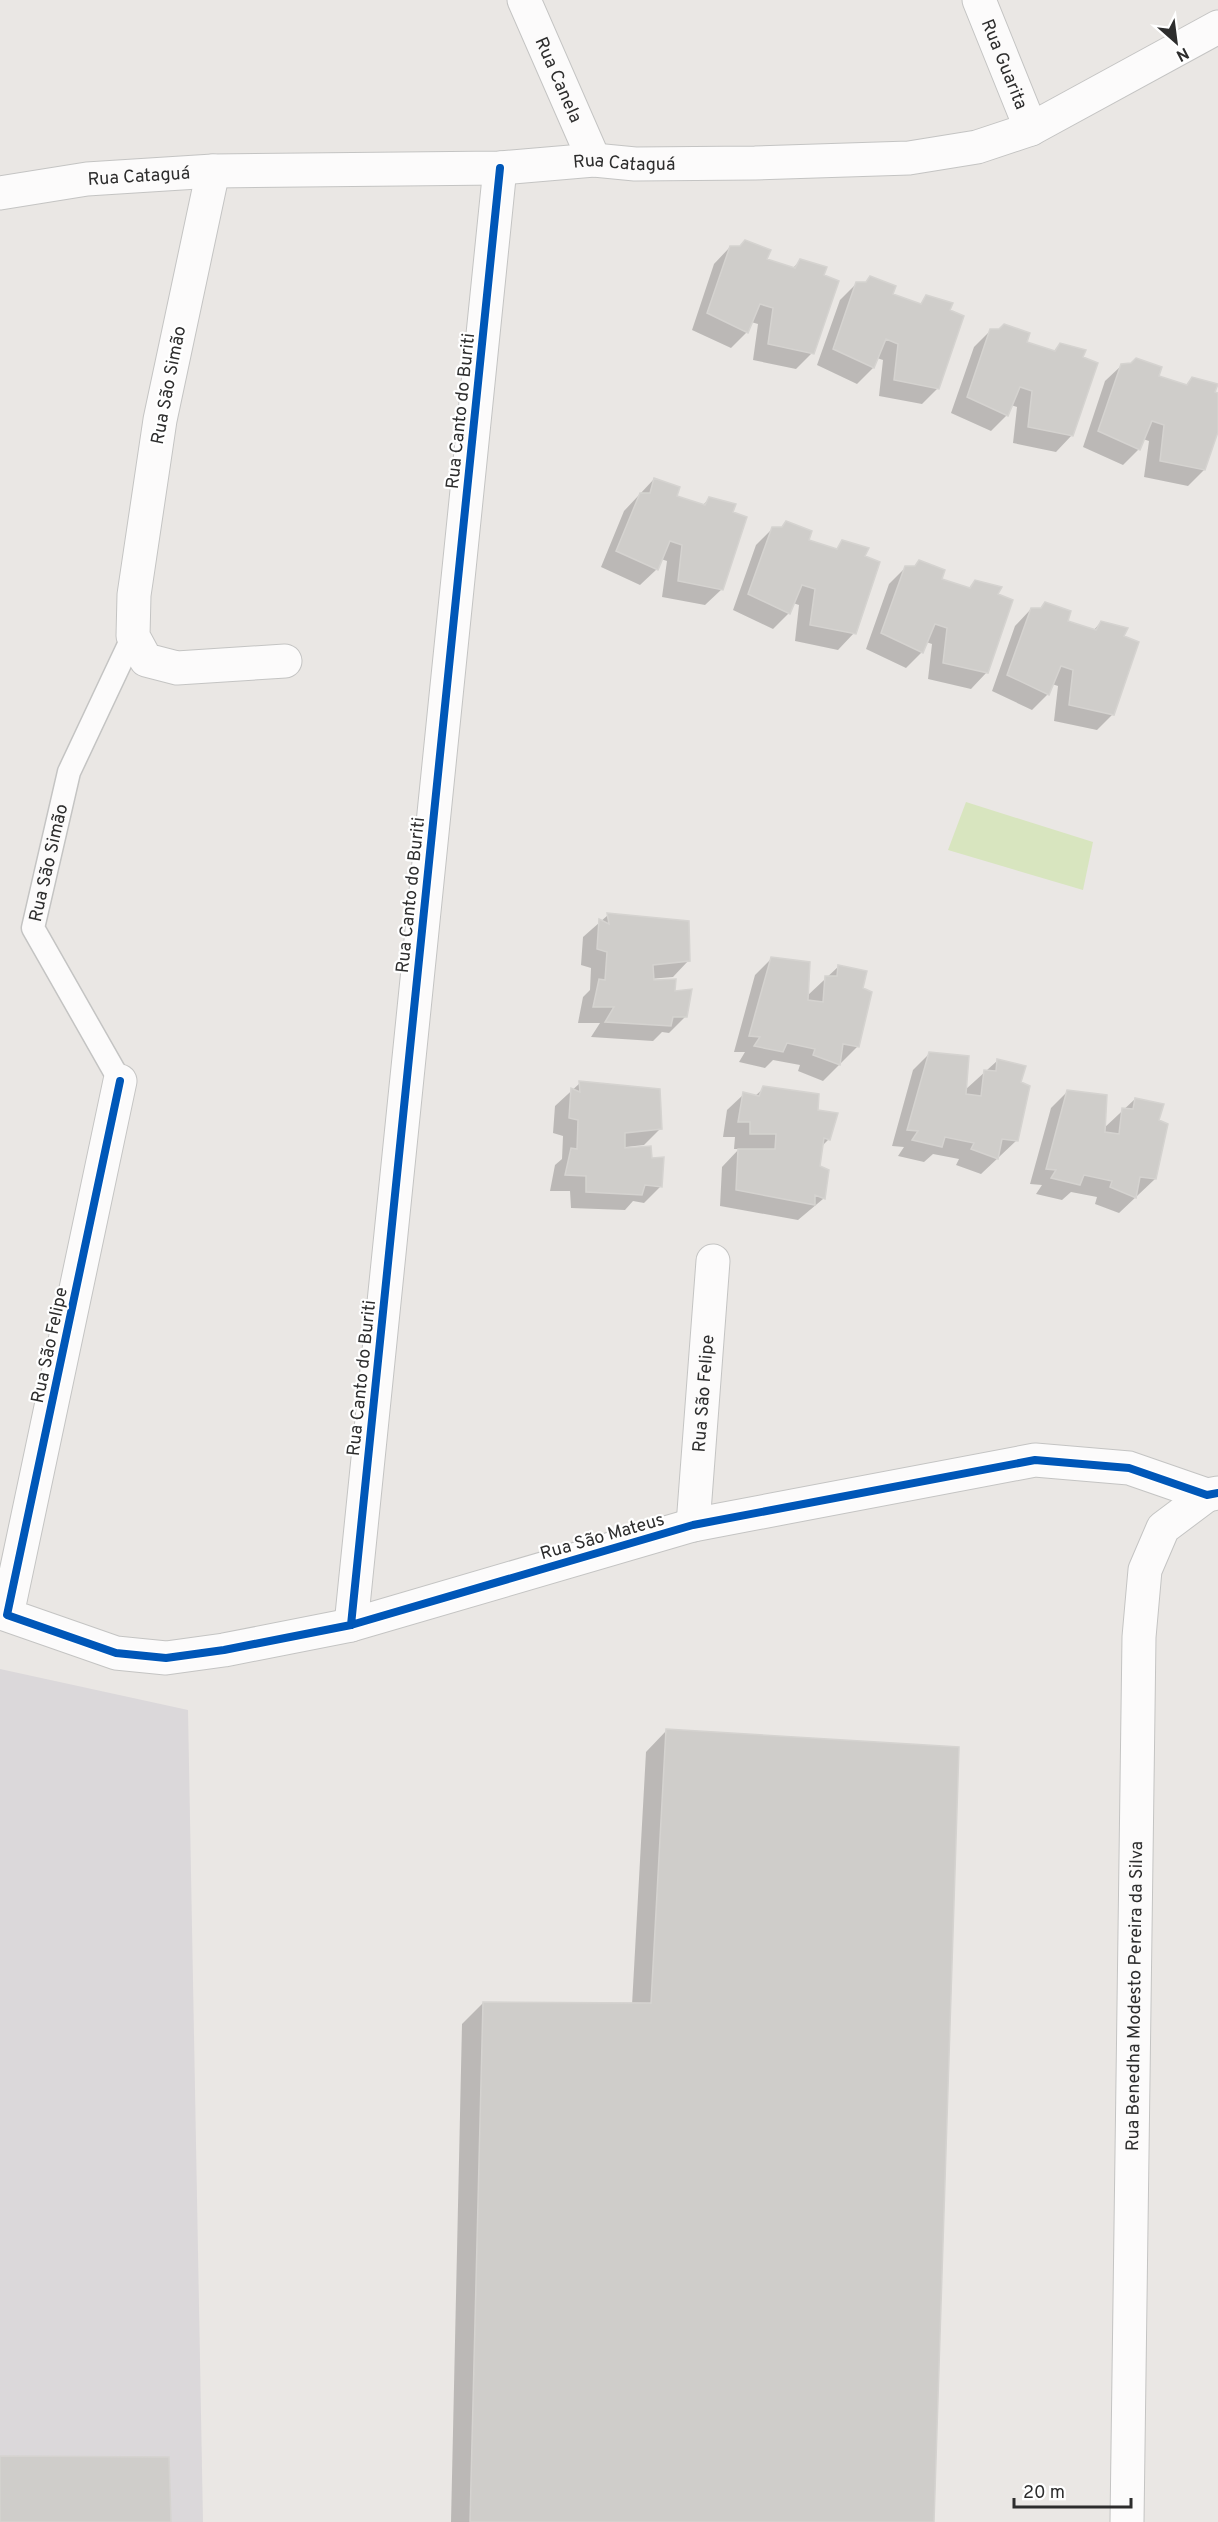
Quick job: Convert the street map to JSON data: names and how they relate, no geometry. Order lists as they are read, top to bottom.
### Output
{
  "streets": {
    "street": [
      "Rua Guarita",
      "Rua Canela",
      "Rua Cataguá",
      "Rua São Simão",
      "Rua Canto do Buriti",
      "Rua São Felipe",
      "Rua São Mateus",
      "Rua Benedha Modesto Pereira da Silva"
    ]
  },
  "crossings": [
    ["Rua Guarita", "Rua Cataguá"],
    ["Rua Canela", "Rua Cataguá"],
    ["Rua Cataguá", "Rua São Simão"],
    ["Rua Cataguá", "Rua Canto do Buriti"],
    ["Rua São Simão", "Rua São Felipe"],
    ["Rua Canto do Buriti", "Rua São Mateus"],
    ["Rua São Felipe", "Rua São Mateus"],
    ["Rua São Mateus", "Rua Benedha Modesto Pereira da Silva"]
  ],
  "scale_bar": "20 m",
  "north": "bottom right"
}
